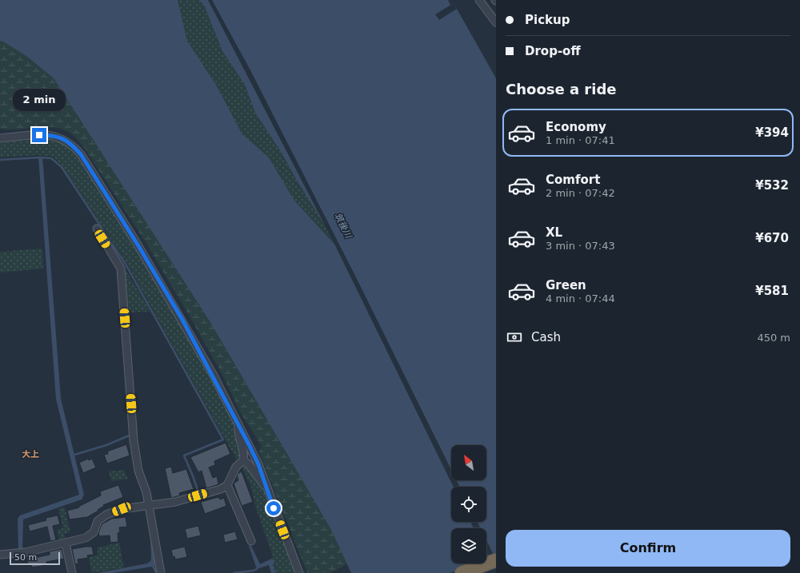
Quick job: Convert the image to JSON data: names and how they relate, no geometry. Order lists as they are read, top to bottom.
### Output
{
  "districts": ["大上"],
  "water": ["筑後川"],
  "scale_bar": "50 m",
  "north": "top left",
  "page": {
    "banner": ["Pickup", "Drop-off"],
    "heading": "Choose a ride",
    "bubble": "2 min",
    "list": [
      {
        "name": "Economy",
        "note": "1 min · 07:41",
        "value": "¥394"
      },
      {
        "name": "Comfort",
        "note": "2 min · 07:42",
        "value": "¥532"
      },
      {
        "name": "XL",
        "note": "3 min · 07:43",
        "value": "¥670"
      },
      {
        "name": "Green",
        "note": "4 min · 07:44",
        "value": "¥581"
      }
    ],
    "pay": ["Cash", "450 m"],
    "buttons": "Confirm",
    "scale": "50 m"
  }
}
